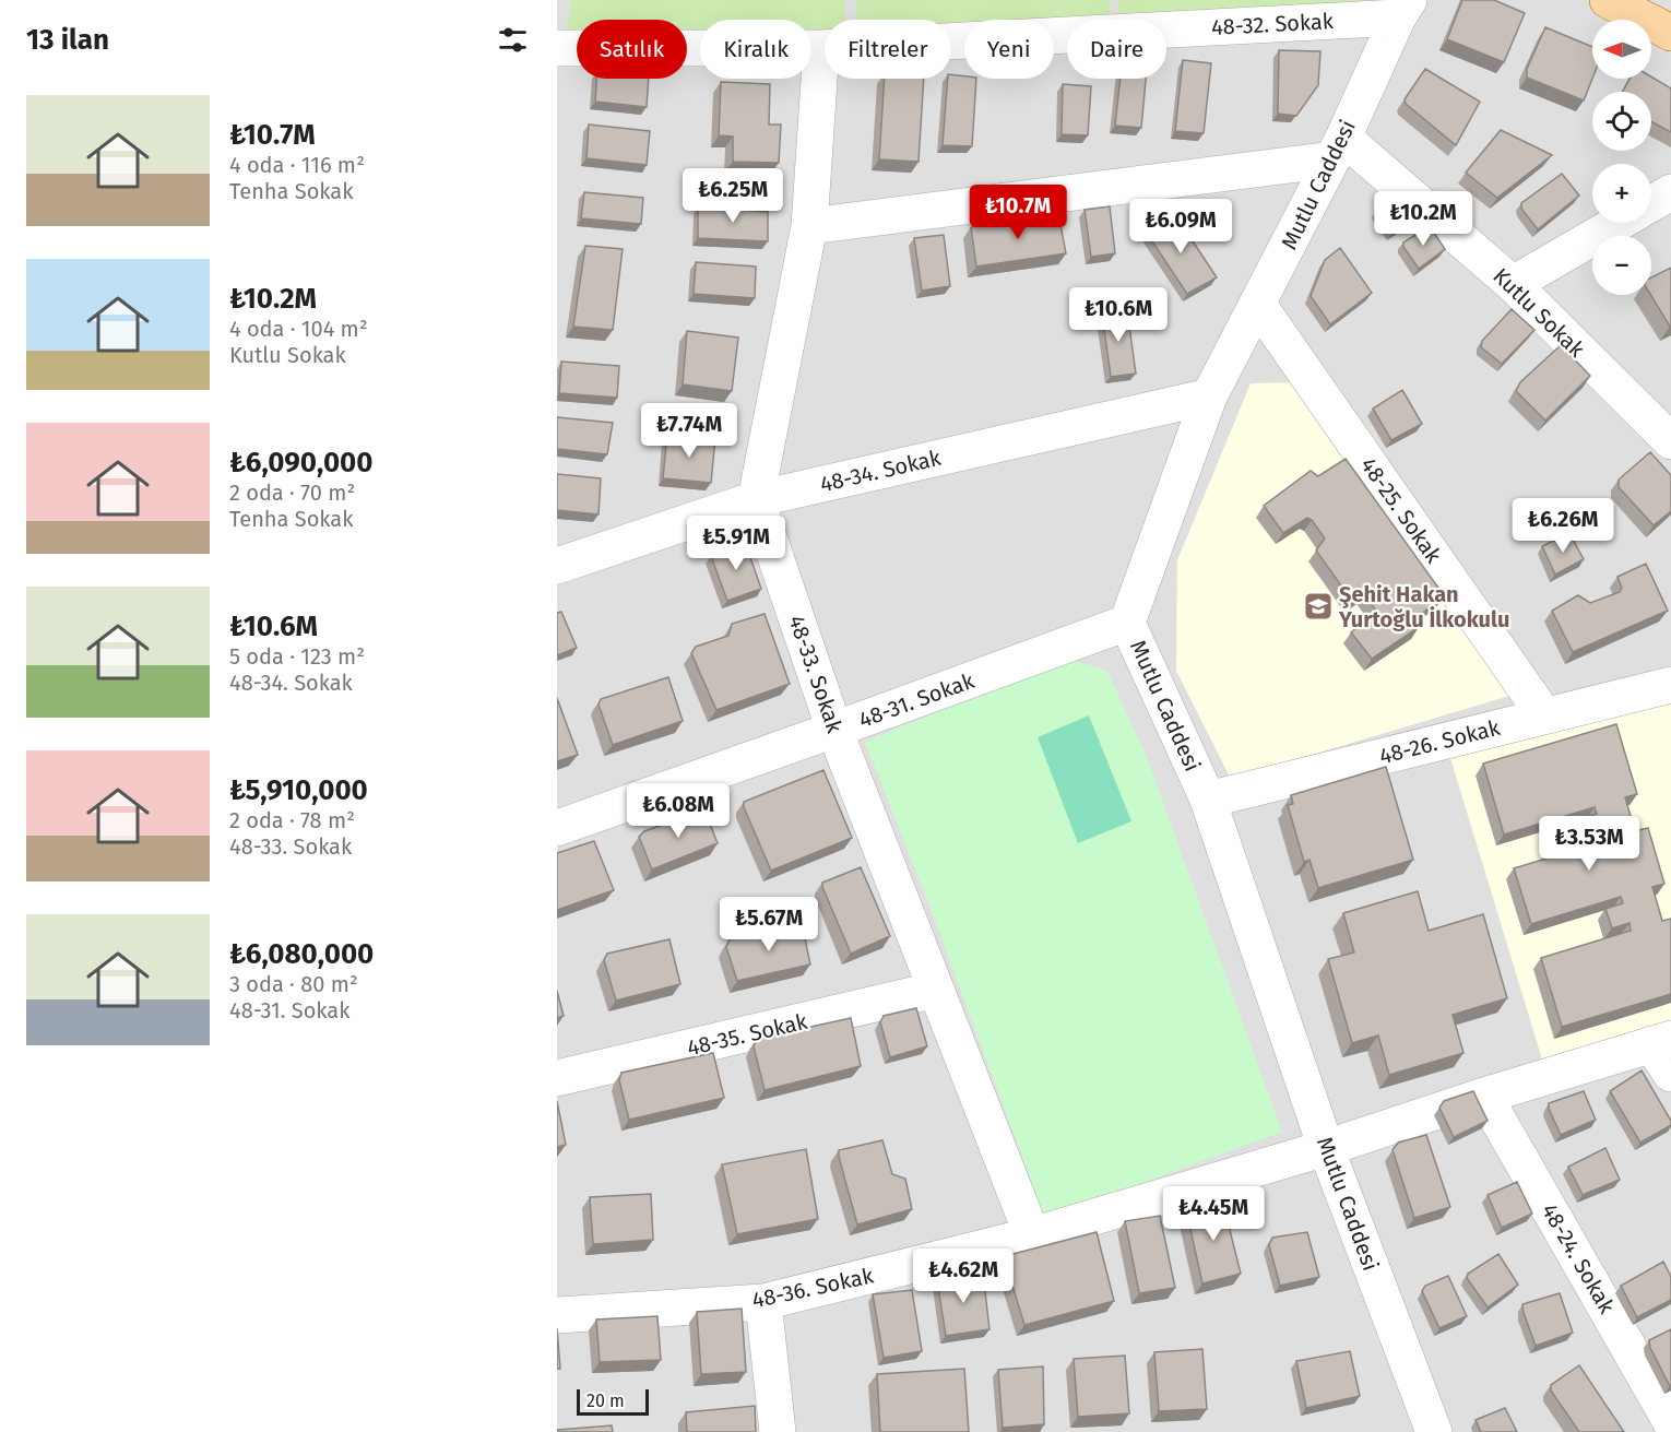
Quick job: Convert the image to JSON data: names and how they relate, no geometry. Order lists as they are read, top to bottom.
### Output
{
  "streets": {
    "street": [
      "48-32. Sokak",
      "Mutlu Caddesi",
      "Kutlu Sokak",
      "48-34. Sokak",
      "48-25. Sokak",
      "48-33. Sokak",
      "48-31. Sokak",
      "48-26. Sokak",
      "48-35. Sokak",
      "48-24. Sokak",
      "48-36. Sokak"
    ]
  },
  "crossings": [
    ["48-32. Sokak", "Mutlu Caddesi"],
    ["Mutlu Caddesi", "Kutlu Sokak"],
    ["Mutlu Caddesi", "48-34. Sokak"],
    ["Mutlu Caddesi", "48-25. Sokak"],
    ["Mutlu Caddesi", "48-31. Sokak"],
    ["Mutlu Caddesi", "48-26. Sokak"],
    ["Mutlu Caddesi", "48-36. Sokak"],
    ["48-34. Sokak", "48-33. Sokak"],
    ["48-25. Sokak", "48-26. Sokak"],
    ["48-33. Sokak", "48-31. Sokak"],
    ["48-33. Sokak", "48-35. Sokak"],
    ["48-33. Sokak", "48-36. Sokak"],
    ["48-24. Sokak", "48-36. Sokak"]
  ],
  "places": {
    "school or university": ["Şehit Hakan Yurtoğlu İlkokulu"]
  },
  "scale_bar": "20 m",
  "north": "left",
  "page": {
    "heading": "13 ilan",
    "map_buttons": ["+", "−"],
    "chip": [
      "Satılık",
      "Kiralık",
      "Filtreler",
      "Yeni",
      "Daire"
    ],
    "list": [
      {
        "name": "₺10.7M",
        "note": "4 oda · 116 m² · Tenha Sokak"
      },
      {
        "name": "₺10.2M",
        "note": "4 oda · 104 m² · Kutlu Sokak"
      },
      {
        "name": "₺6,090,000",
        "note": "2 oda · 70 m² · Tenha Sokak"
      },
      {
        "name": "₺10.6M",
        "note": "5 oda · 123 m² · 48-34. Sokak"
      },
      {
        "name": "₺5,910,000",
        "note": "2 oda · 78 m² · 48-33. Sokak"
      },
      {
        "name": "₺6,080,000",
        "note": "3 oda · 80 m² · 48-31. Sokak"
      }
    ],
    "price": [
      "₺6.25M",
      "₺10.7M",
      "₺10.2M",
      "₺6.09M",
      "₺10.6M",
      "₺7.74M",
      "₺6.26M",
      "₺5.91M",
      "₺6.08M",
      "₺3.53M",
      "₺5.67M",
      "₺4.45M",
      "₺4.62M"
    ],
    "scale": "20 m"
  }
}
